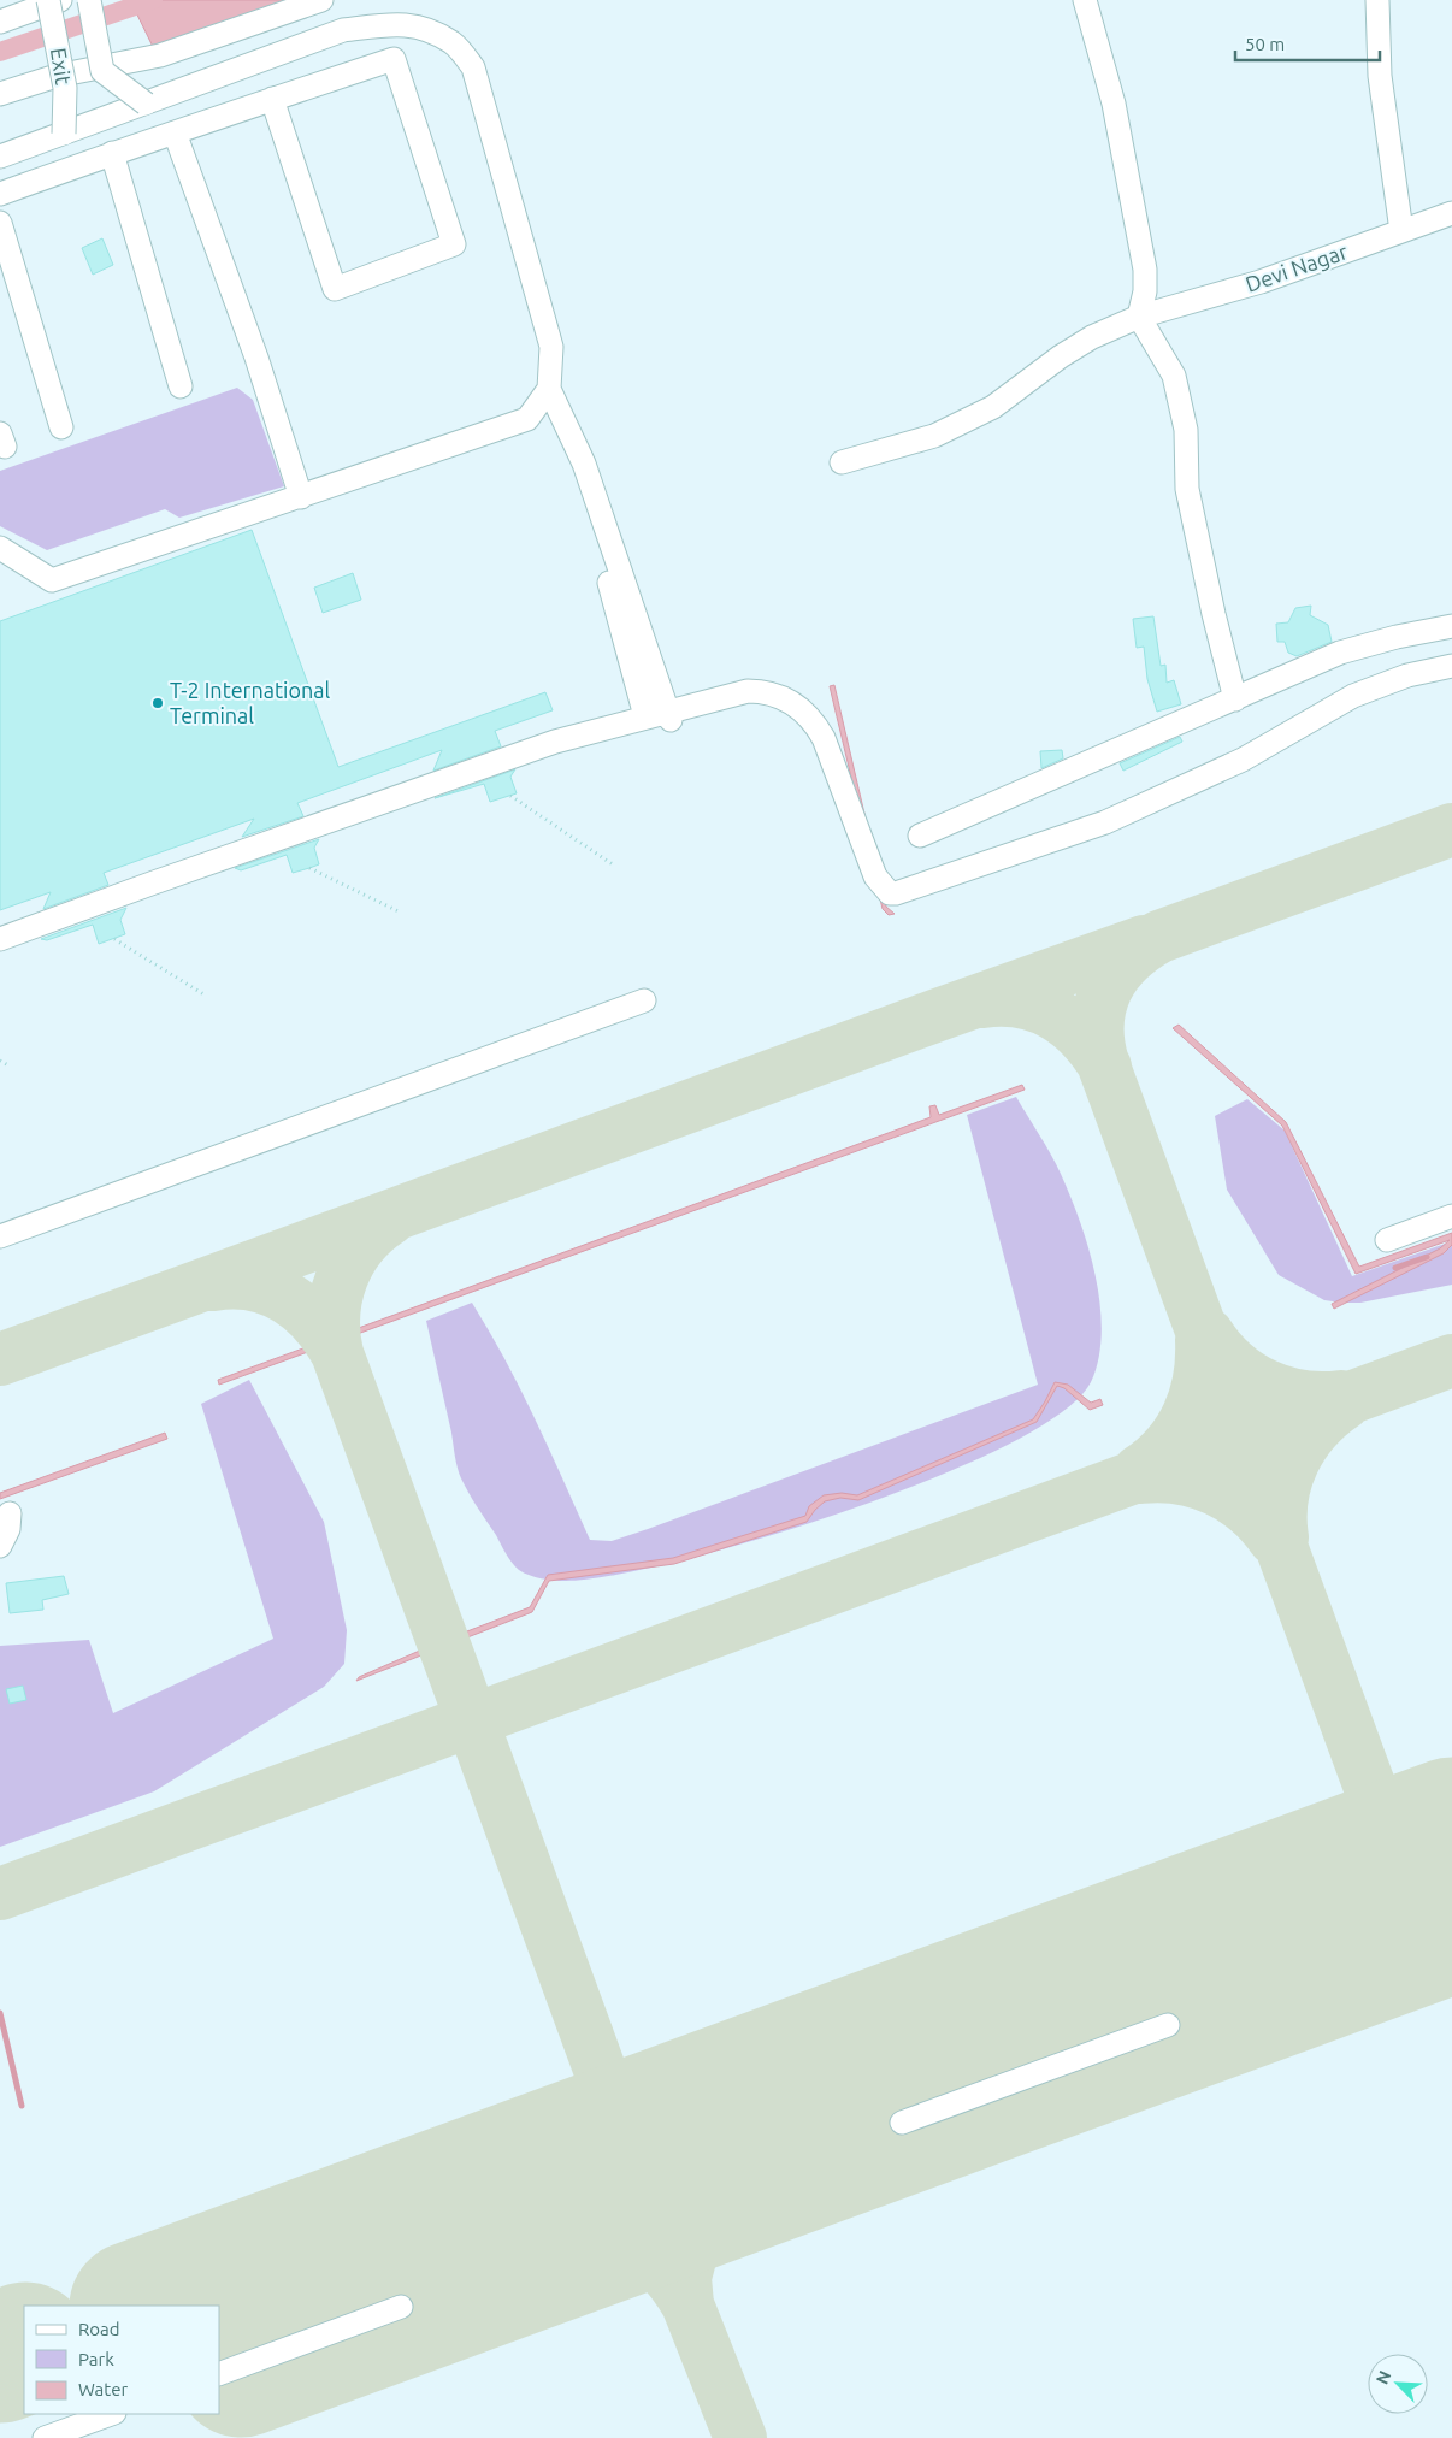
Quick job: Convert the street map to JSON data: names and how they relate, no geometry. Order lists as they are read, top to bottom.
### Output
{
  "streets": {
    "street": ["Exit", "Devi Nagar"]
  },
  "places": ["T-2 International Terminal"],
  "legend": ["Road", "Park", "Water"],
  "scale_bar": "50 m",
  "north": "top left"
}
